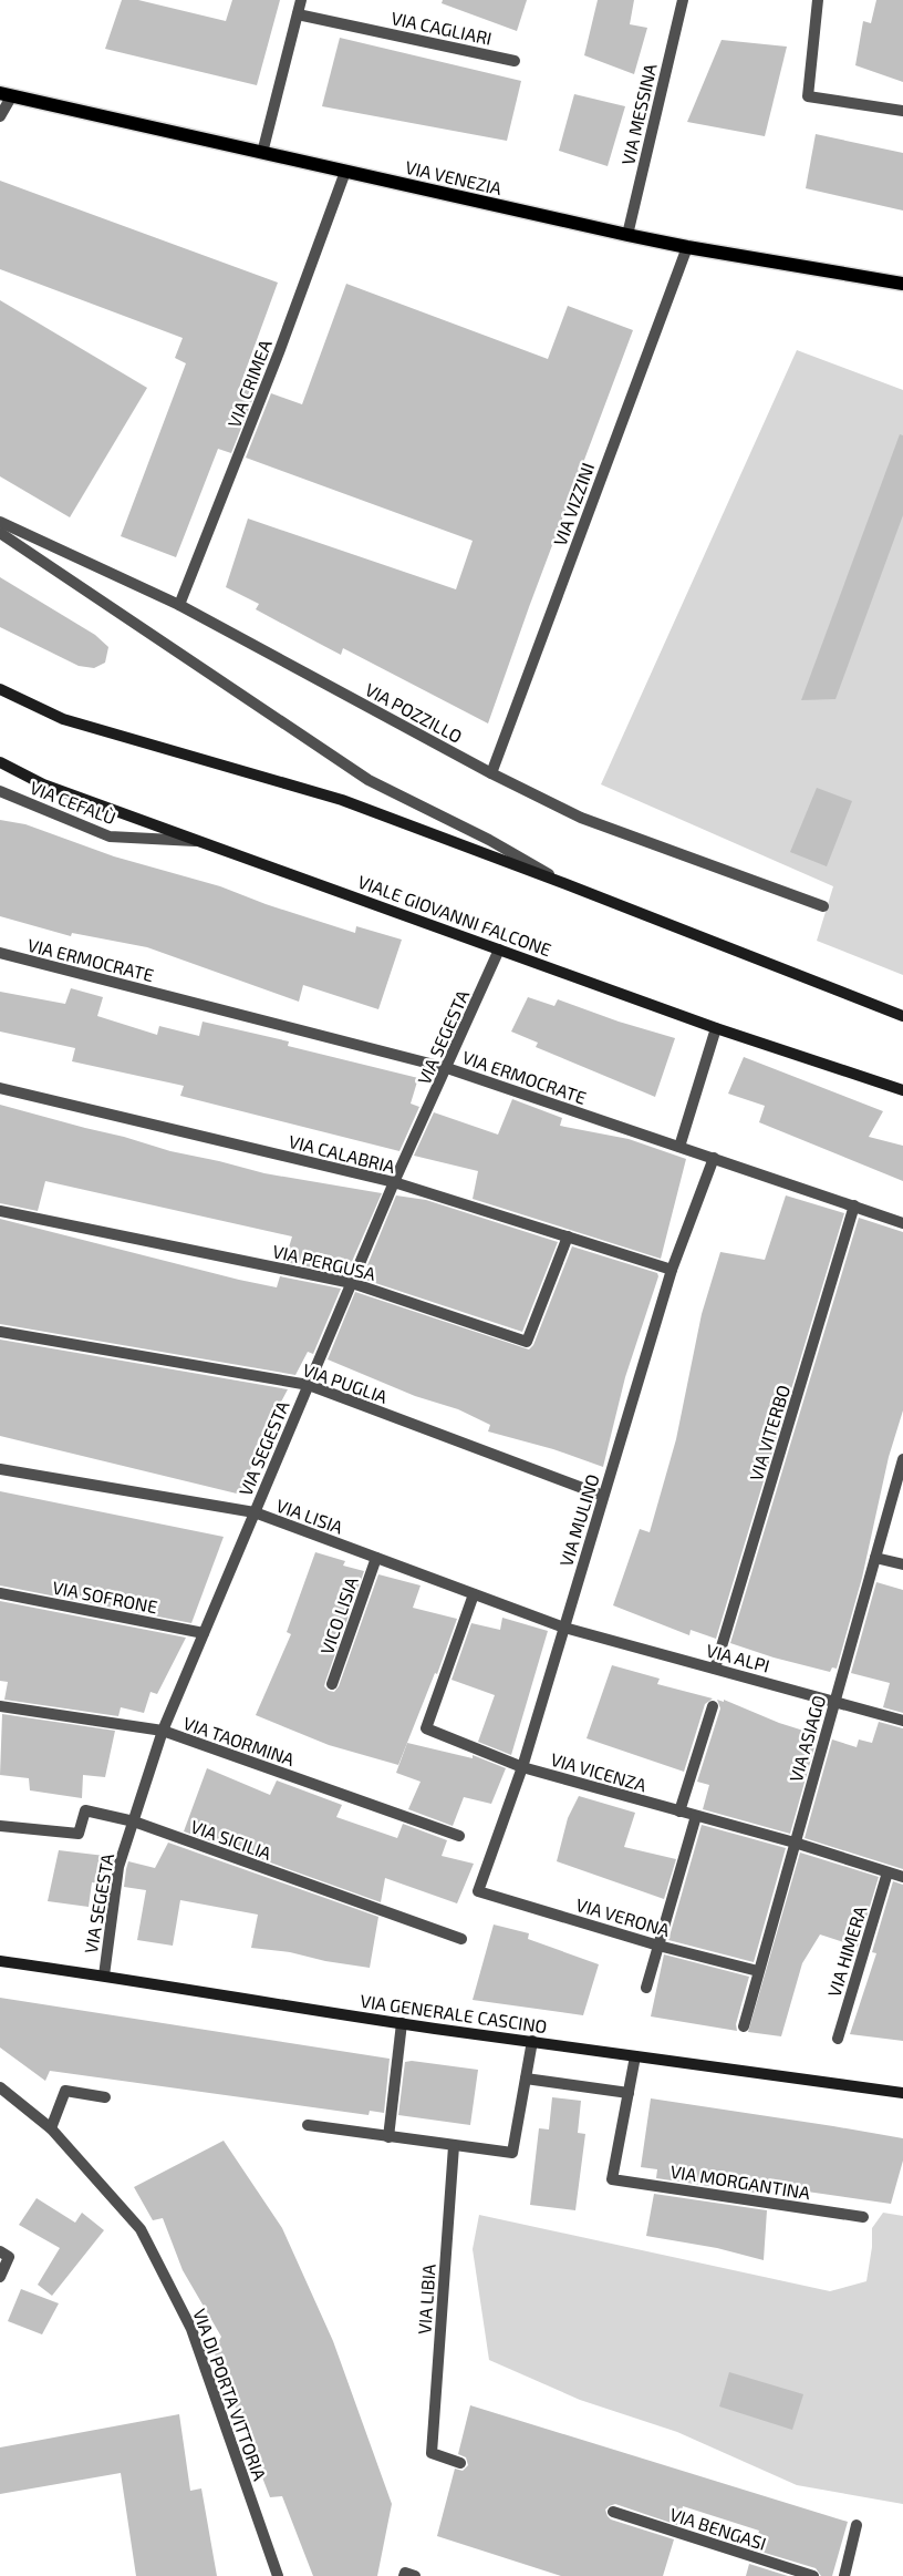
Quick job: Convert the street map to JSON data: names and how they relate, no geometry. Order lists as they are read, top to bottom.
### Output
{
  "streets": {
    "main road": ["VIA VENEZIA"],
    "street": [
      "VIA CAGLIARI",
      "VIA MESSINA",
      "VIA CRIMEA",
      "VIA VIZZINI",
      "VIA POZZILLO",
      "VIA CEFALÙ",
      "VIALE GIOVANNI FALCONE",
      "VIA ERMOCRATE",
      "VIA SEGESTA",
      "VIA CALABRIA",
      "VIA PERGUSA",
      "VIA PUGLIA",
      "VIA VITERBO",
      "VIA LISIA",
      "VIA MULINO",
      "VIA SOFRONE",
      "VICO LISIA",
      "VIA ALPI",
      "VIA ASIAGO",
      "VIA TAORMINA",
      "VIA VICENZA",
      "VIA SICILIA",
      "VIA VERONA",
      "VIA HIMERA",
      "VIA GENERALE CASCINO",
      "VIA MORGANTINA",
      "VIA LIBIA",
      "VIA DI PORTA VITTORIA",
      "VIA BENGASI"
    ]
  },
  "crossings": [
    ["VIA MESSINA", "VIA VENEZIA"],
    ["VIA VENEZIA", "VIA CRIMEA"],
    ["VIA VENEZIA", "VIA VIZZINI"],
    ["VIA CRIMEA", "VIA POZZILLO"],
    ["VIA VIZZINI", "VIA POZZILLO"],
    ["VIA CEFALÙ", "VIALE GIOVANNI FALCONE"],
    ["VIALE GIOVANNI FALCONE", "VIA SEGESTA"],
    ["VIA ERMOCRATE", "VIA SEGESTA"],
    ["VIA ERMOCRATE", "VIA VITERBO"],
    ["VIA ERMOCRATE", "VIA MULINO"],
    ["VIA SEGESTA", "VIA CALABRIA"],
    ["VIA SEGESTA", "VIA PERGUSA"],
    ["VIA SEGESTA", "VIA PUGLIA"],
    ["VIA SEGESTA", "VIA LISIA"],
    ["VIA SEGESTA", "VIA SOFRONE"],
    ["VIA SEGESTA", "VIA TAORMINA"],
    ["VIA SEGESTA", "VIA SICILIA"],
    ["VIA SEGESTA", "VIA GENERALE CASCINO"],
    ["VIA CALABRIA", "VIA PERGUSA"],
    ["VIA CALABRIA", "VIA MULINO"],
    ["VIA PUGLIA", "VIA MULINO"],
    ["VIA VITERBO", "VIA ALPI"],
    ["VIA LISIA", "VIA MULINO"],
    ["VIA LISIA", "VICO LISIA"],
    ["VIA LISIA", "VIA ALPI"],
    ["VIA LISIA", "VIA VICENZA"],
    ["VIA MULINO", "VIA ALPI"],
    ["VIA MULINO", "VIA VICENZA"],
    ["VIA MULINO", "VIA VERONA"],
    ["VIA ALPI", "VIA ASIAGO"],
    ["VIA ASIAGO", "VIA VICENZA"],
    ["VIA ASIAGO", "VIA VERONA"],
    ["VIA VICENZA", "VIA HIMERA"]
  ]
}
